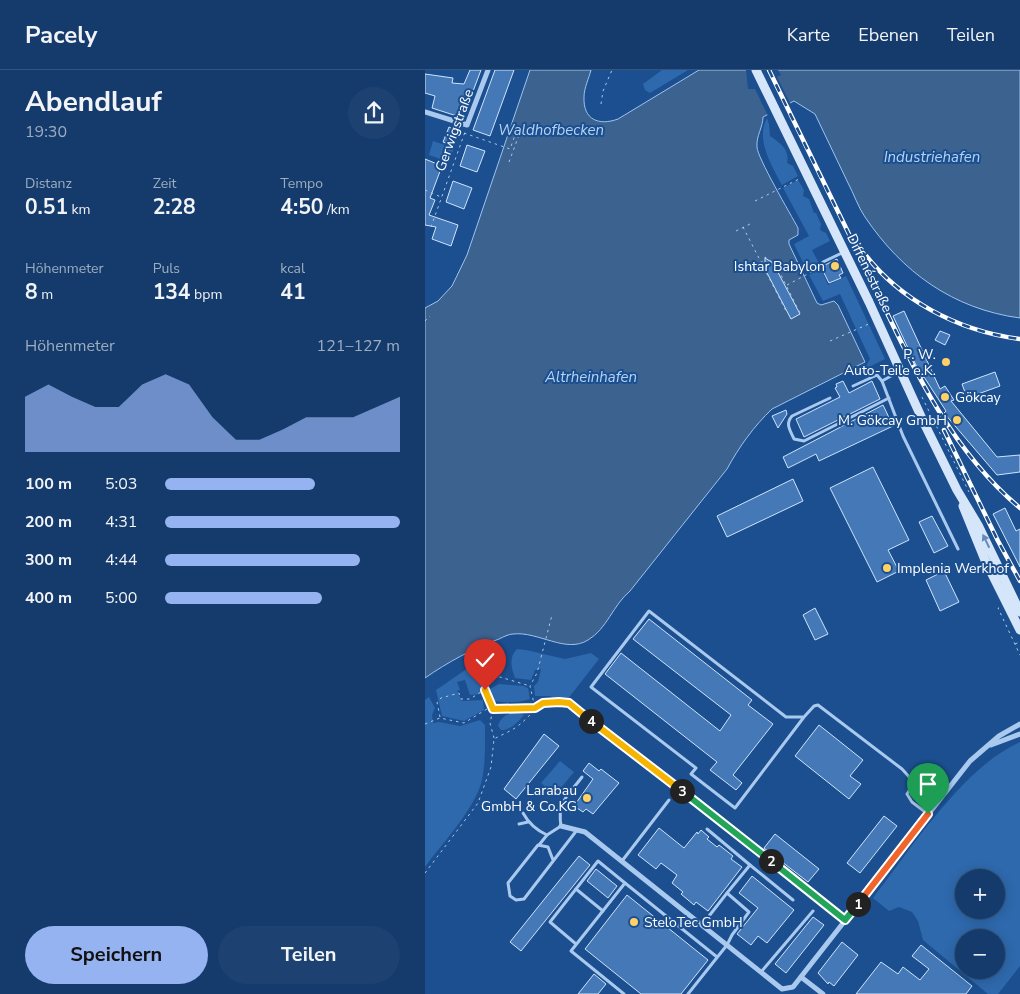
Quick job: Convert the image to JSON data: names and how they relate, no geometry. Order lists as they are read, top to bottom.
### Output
{
  "streets": {
    "main road": ["Diffenéstraße"],
    "street": ["Gerwigstraße"]
  },
  "water": ["Waldhofbecken", "Industriehafen", "Altrheinhafen"],
  "places": [
    "Ishtar Babylon",
    "P. W. Auto-Teile e.K.",
    "Gökcay",
    "M. Gökcay GmbH",
    "Implenia Werkhof",
    "Larabau GmbH & Co.KG",
    "SteloTec GmbH"
  ],
  "page": {
    "header": "Pacely",
    "nav": ["Karte", "Ebenen", "Teilen"],
    "heading": ["Abendlauf", "19:30"],
    "stats": [
      ["Distanz", "0.51 km"],
      ["Zeit", "2:28"],
      ["Tempo", "4:50 /km"],
      ["Höhenmeter", "8 m"],
      ["Puls", "134 bpm"],
      ["kcal", "41"]
    ],
    "chart": ["Höhenmeter", "121–127 m"],
    "list": [
      {
        "name": "100 m",
        "note": "5:03"
      },
      {
        "name": "200 m",
        "note": "4:31"
      },
      {
        "name": "300 m",
        "note": "4:44"
      },
      {
        "name": "400 m",
        "note": "5:00"
      }
    ],
    "pins": [
      "4",
      "3",
      "2",
      "1"
    ],
    "map_buttons": ["+", "−"],
    "buttons": ["Speichern", "Teilen"]
  }
}
